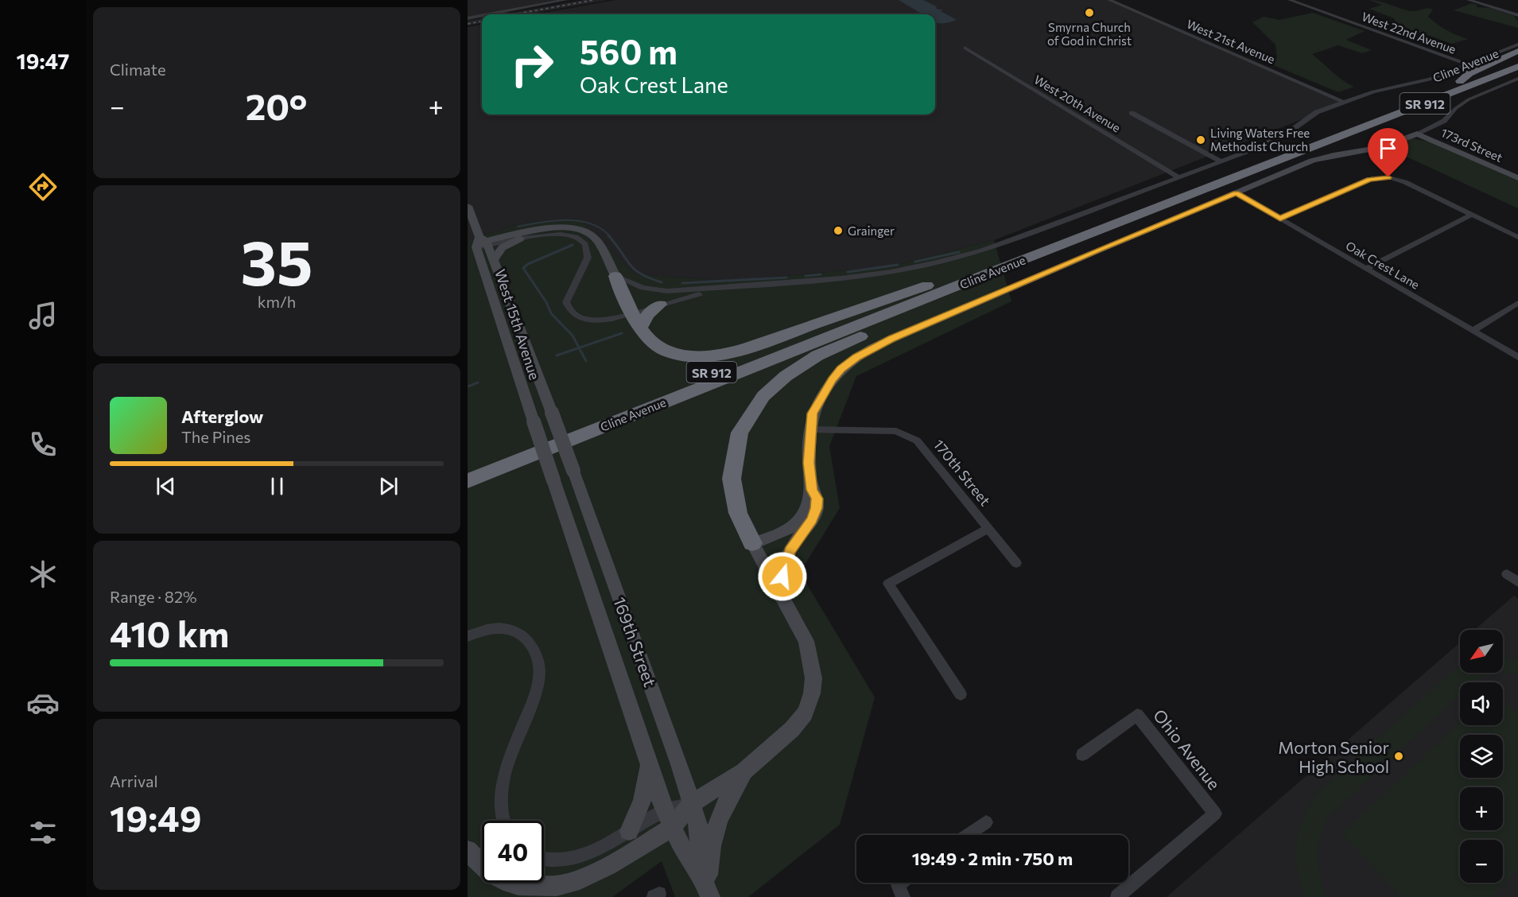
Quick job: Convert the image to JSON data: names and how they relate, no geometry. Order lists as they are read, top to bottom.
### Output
{
  "streets": {
    "highway": ["Cline Avenue", "SR 912"],
    "main road": ["173rd Street", "West 15th Avenue", "169th Street"],
    "street": [
      "West 22nd Avenue",
      "West 21st Avenue",
      "West 20th Avenue",
      "Oak Crest Lane",
      "170th Street",
      "Ohio Avenue"
    ]
  },
  "crossings": [
    ["West 22nd Avenue", "Cline Avenue"],
    ["West 21st Avenue", "Cline Avenue"],
    ["Cline Avenue", "West 20th Avenue"],
    ["West 15th Avenue", "169th Street"]
  ],
  "places": [
    "Smyrna Church of God in Christ",
    "Living Waters Free Methodist Church",
    "Grainger",
    "Morton Senior High School"
  ],
  "north": "bottom left",
  "page": {
    "tabs": "19:47",
    "tile": [
      "Climate",
      ["35", "km/h"],
      ["Range · 82%", "410 km"],
      ["Arrival", "19:49"]
    ],
    "turn": ["560 m", "Oak Crest Lane"],
    "heat": ["−", "20°", "+"],
    "song": ["Afterglow", "The Pines"],
    "map_buttons": ["+", "−"],
    "limit": "40",
    "trip": "19:49 · 2 min · 750 m"
  }
}
